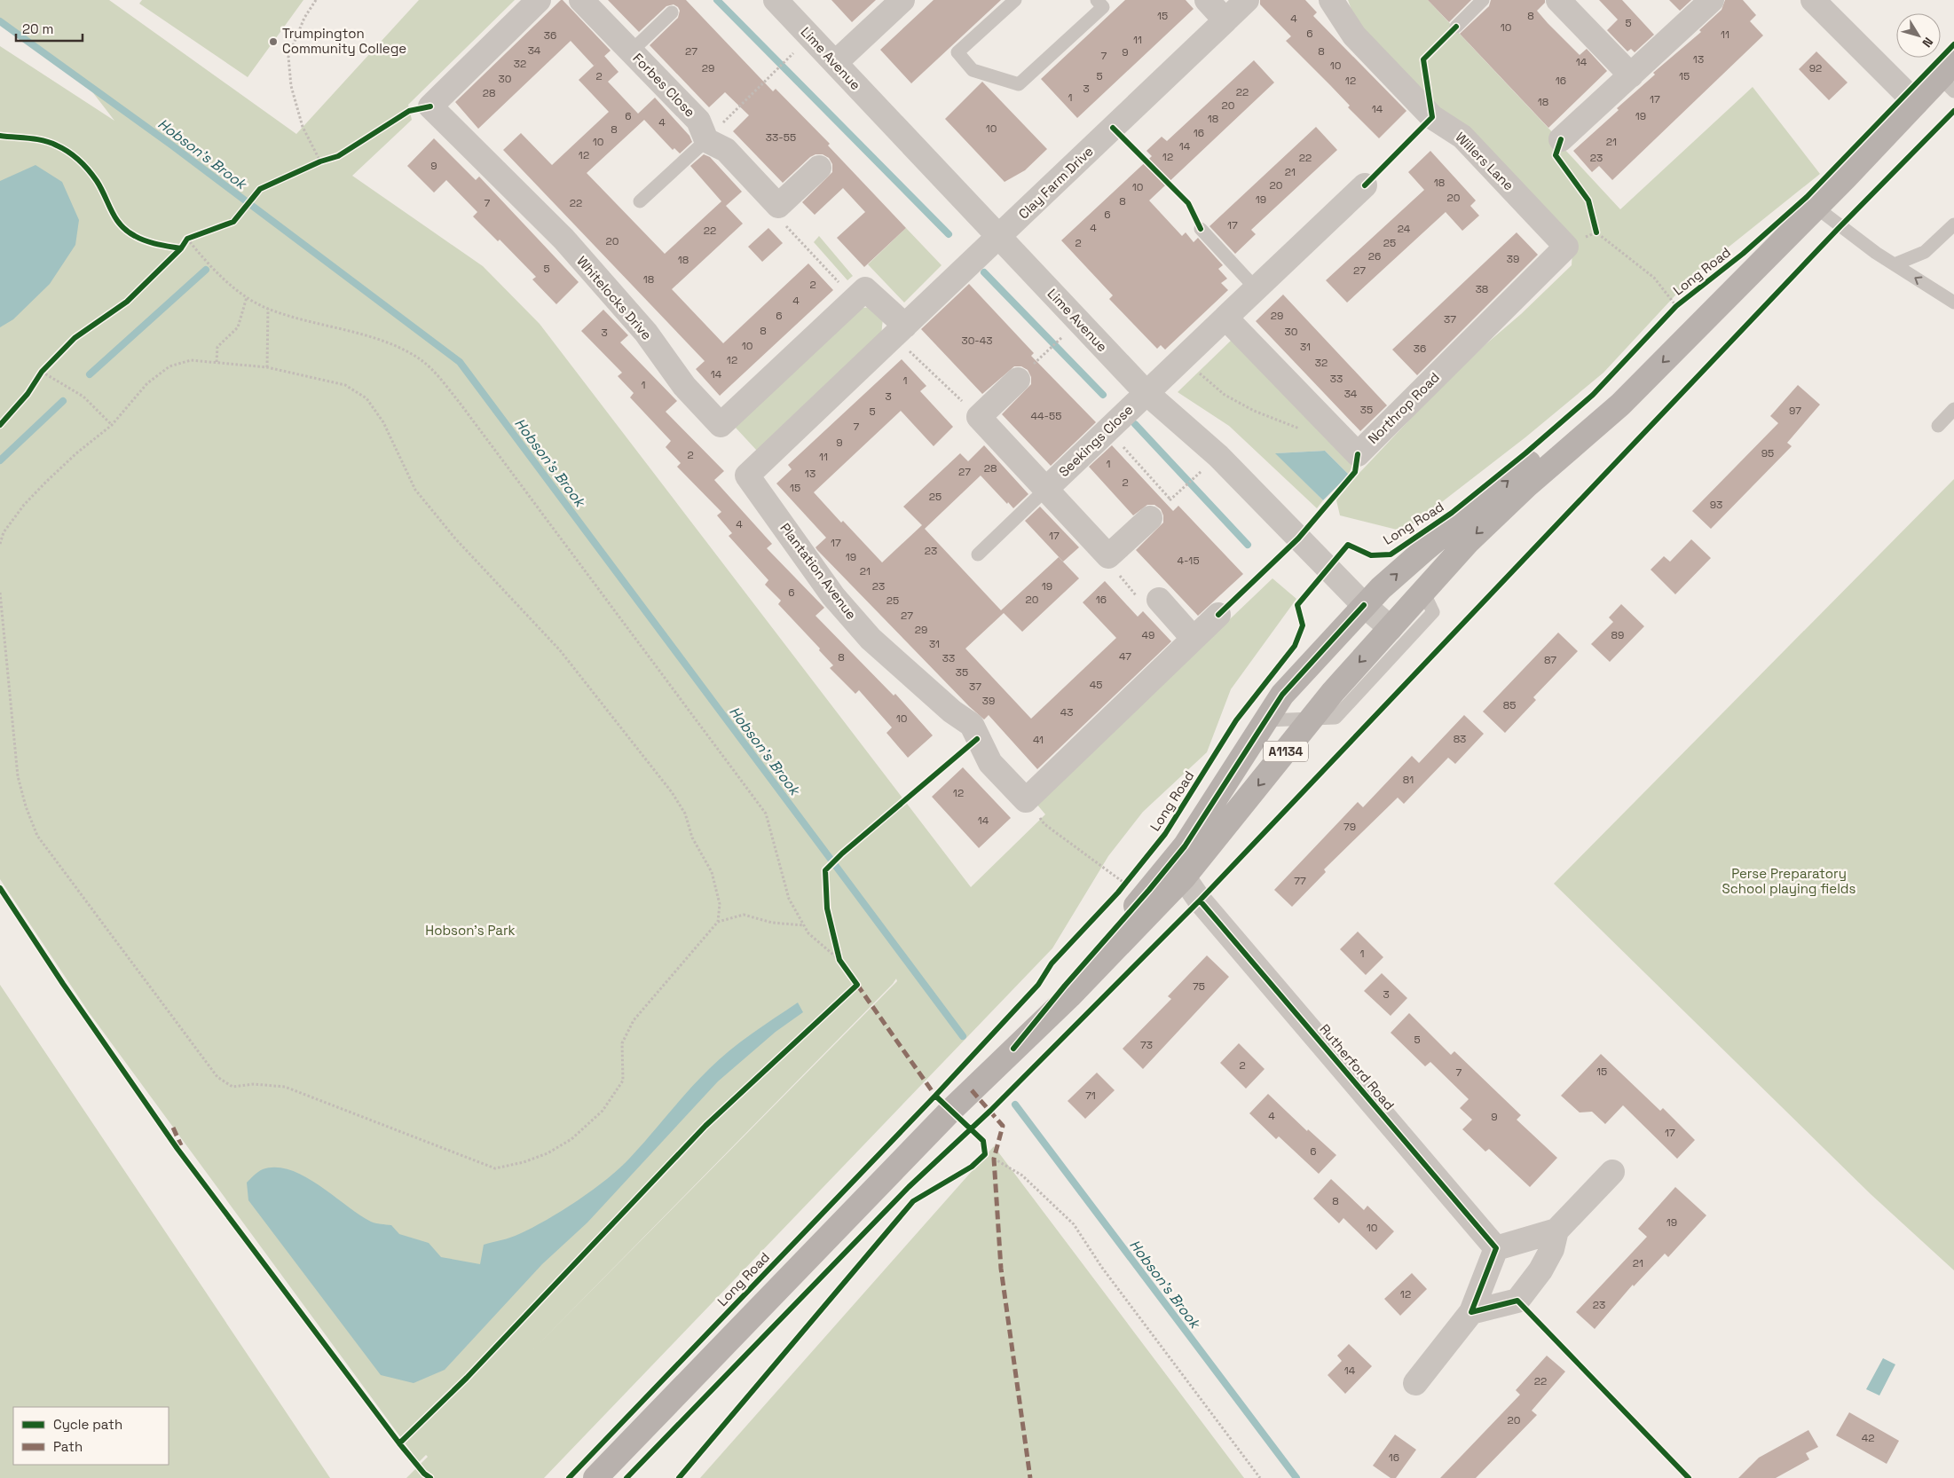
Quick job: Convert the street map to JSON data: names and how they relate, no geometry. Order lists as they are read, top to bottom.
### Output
{
  "streets": {
    "main road": ["Long Road", "A1134"],
    "street": [
      "Lime Avenue",
      "Forbes Close",
      "Willers Lane",
      "Clay Farm Drive",
      "Whitelocks Drive",
      "Northrop Road",
      "Seekings Close",
      "Plantation Avenue",
      "Rutherford Road"
    ]
  },
  "crossings": [
    ["Lime Avenue", "Clay Farm Drive"],
    ["Lime Avenue", "Long Road"],
    ["Lime Avenue", "Seekings Close"],
    ["Lime Avenue", "Plantation Avenue"],
    ["Willers Lane", "Northrop Road"],
    ["Clay Farm Drive", "Plantation Avenue"],
    ["Long Road", "Rutherford Road"],
    ["Whitelocks Drive", "Plantation Avenue"]
  ],
  "water": ["Hobson's Brook"],
  "parks": ["Perse Preparatory School playing fields", "Hobson's Park"],
  "places": ["Trumpington Community College"],
  "house_numbers": [
    "15",
    "8",
    "4",
    "5",
    "10",
    "6",
    "11",
    "36",
    "11",
    "34",
    "27",
    "8",
    "9",
    "7",
    "13",
    "14",
    "32",
    "10",
    "29",
    "92",
    "2",
    "5",
    "15",
    "30",
    "12",
    "16",
    "3",
    "22",
    "28",
    "1",
    "17",
    "18",
    "20",
    "14",
    "6",
    "19",
    "18",
    "4",
    "10",
    "8",
    "16",
    "33-55",
    "10",
    "21",
    "14",
    "12",
    "12",
    "22",
    "23",
    "9",
    "21",
    "18",
    "20",
    "10",
    "20",
    "19",
    "8",
    "7",
    "22",
    "6",
    "17",
    "4",
    "24",
    "22",
    "20",
    "2",
    "25",
    "26",
    "39",
    "18",
    "5",
    "27",
    "18",
    "2",
    "38",
    "4",
    "6",
    "29",
    "37",
    "8",
    "30",
    "3",
    "30-43",
    "10",
    "31",
    "36",
    "12",
    "32",
    "14",
    "33",
    "1",
    "1",
    "34",
    "3",
    "35",
    "97",
    "5",
    "44-55",
    "7",
    "9",
    "95",
    "2",
    "11",
    "1",
    "28",
    "27",
    "13",
    "2",
    "15",
    "25",
    "93",
    "4",
    "17",
    "17",
    "23",
    "19",
    "4-15",
    "21",
    "23",
    "19",
    "6",
    "20",
    "16",
    "25",
    "27",
    "29",
    "49",
    "89",
    "31",
    "47",
    "8",
    "33",
    "87",
    "35",
    "45",
    "37",
    "39",
    "85",
    "43",
    "10",
    "83",
    "41",
    "81",
    "12",
    "14",
    "79",
    "77",
    "1",
    "75",
    "3",
    "5",
    "73",
    "2",
    "15",
    "7",
    "71",
    "4",
    "9",
    "17",
    "6",
    "8",
    "19",
    "10",
    "21",
    "12",
    "23",
    "14",
    "22",
    "20",
    "42",
    "16"
  ],
  "legend": ["Cycle path", "Path"],
  "scale_bar": "20 m",
  "north": "bottom right"
}
